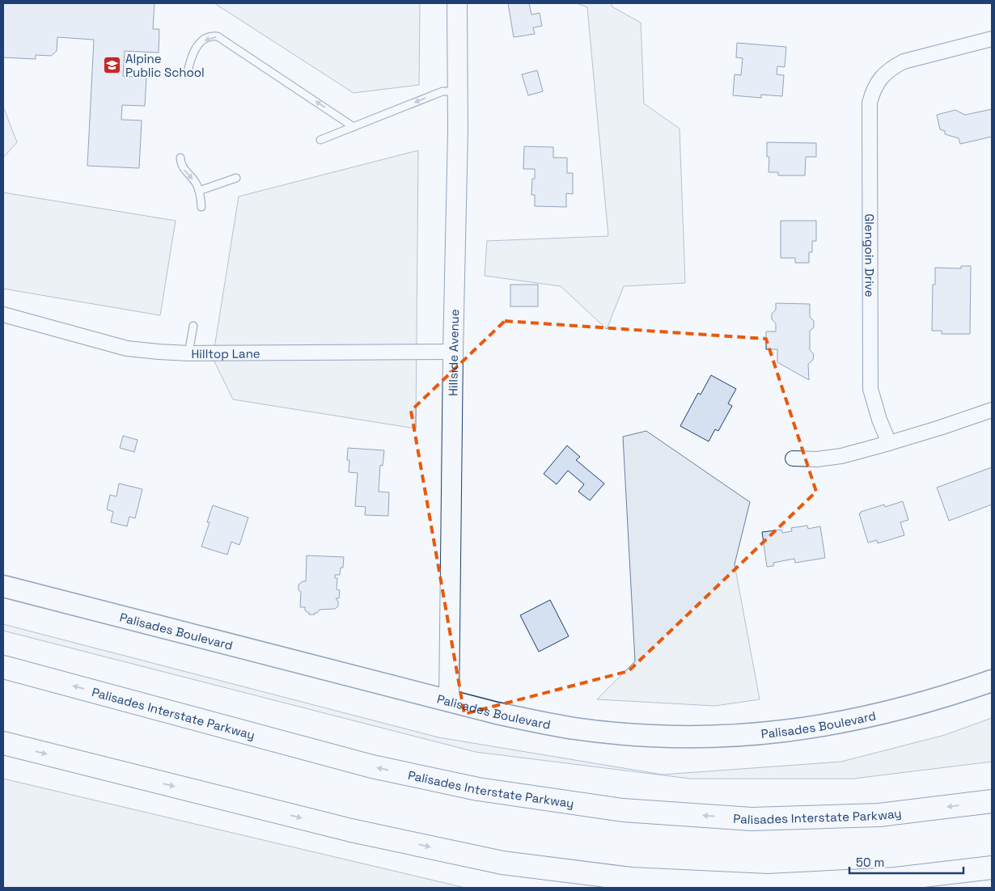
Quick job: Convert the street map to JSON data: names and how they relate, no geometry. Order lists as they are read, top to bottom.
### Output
{
  "streets": {
    "highway": ["Palisades Interstate Parkway"],
    "main road": ["Hillside Avenue", "Palisades Boulevard"],
    "street": ["Glengoin Drive", "Hilltop Lane"]
  },
  "crossings": [
    ["Hillside Avenue", "Hilltop Lane"],
    ["Hillside Avenue", "Palisades Boulevard"]
  ],
  "places": {
    "school or university": ["Alpine Public School"]
  },
  "scale_bar": "50 m"
}
